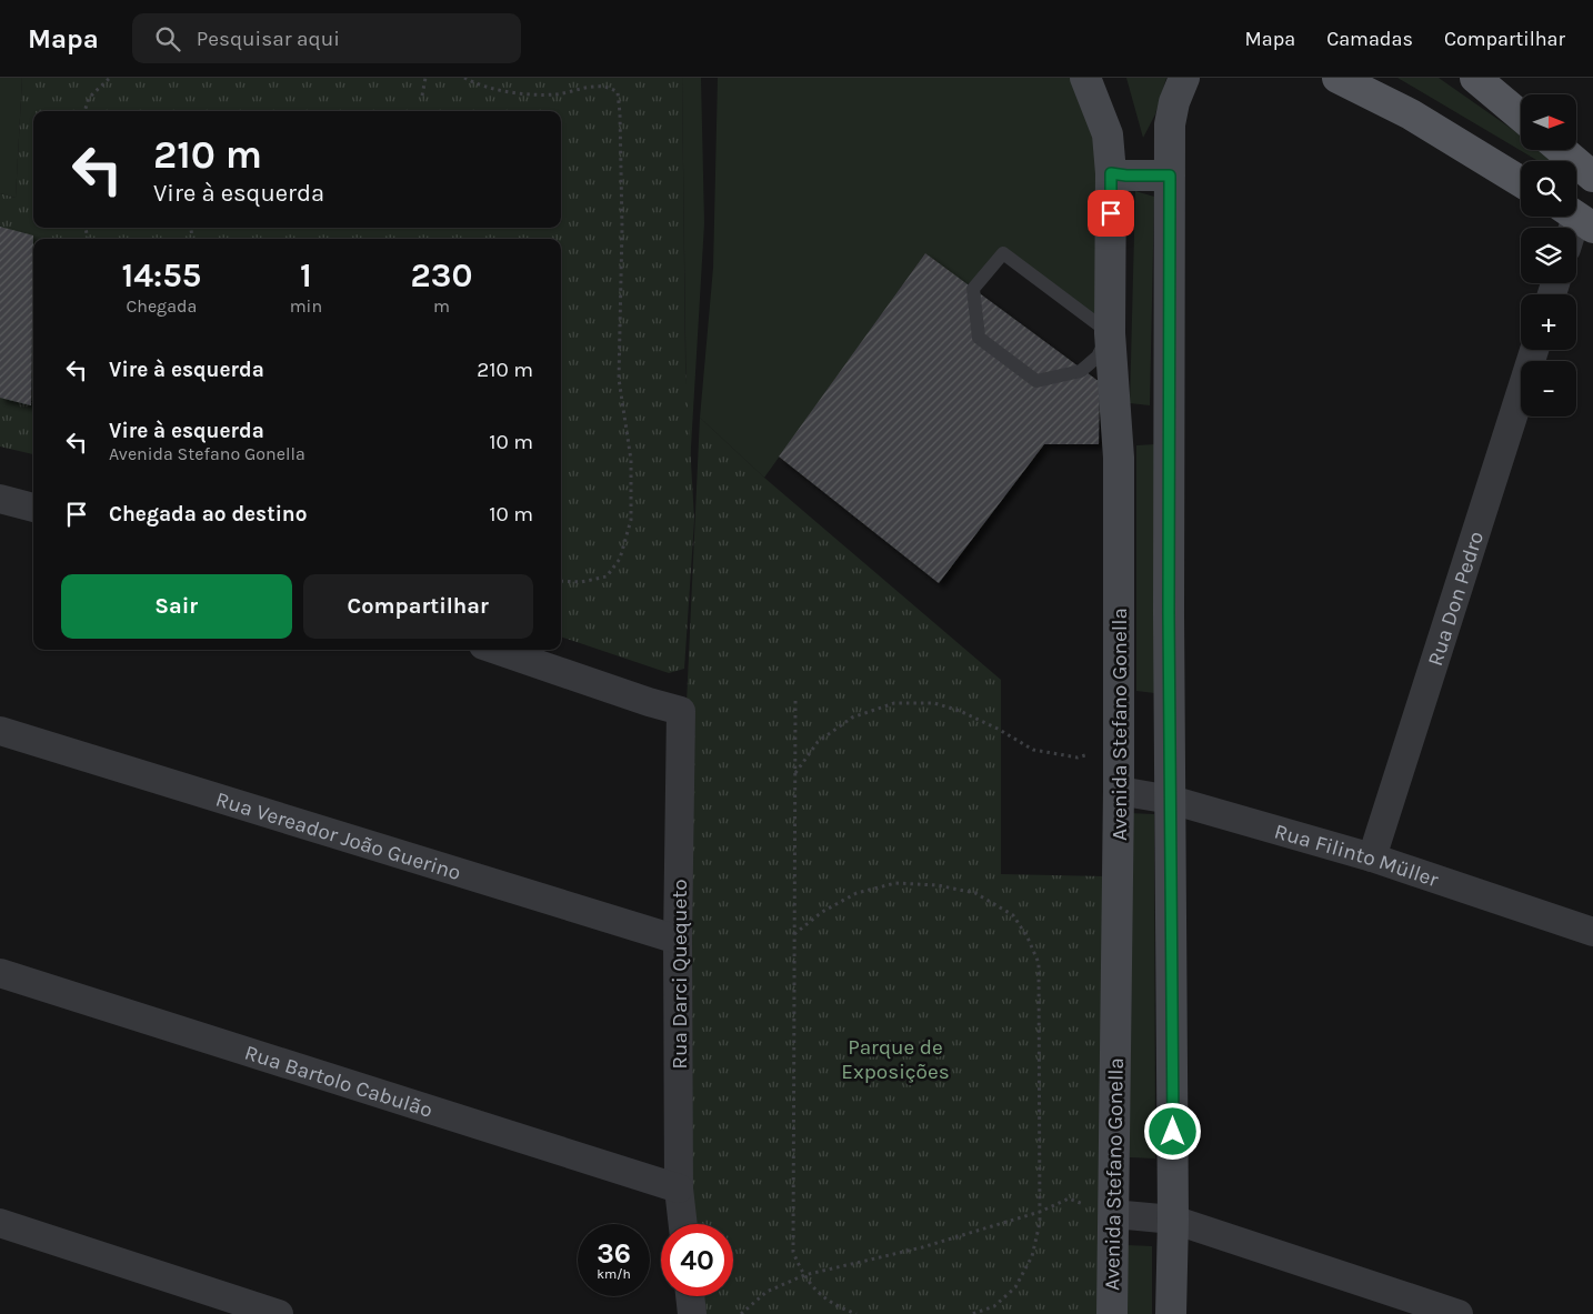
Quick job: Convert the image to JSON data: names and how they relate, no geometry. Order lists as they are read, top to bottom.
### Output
{
  "streets": {
    "street": [
      "Rua Don Pedro",
      "Avenida Stefano Gonella",
      "Rua Vereador João Guerino",
      "Rua Filinto Müller",
      "Rua Darci Quequeto",
      "Rua Bartolo Cabulão"
    ]
  },
  "crossings": [
    ["Rua Don Pedro", "Rua Filinto Müller"],
    ["Avenida Stefano Gonella", "Rua Filinto Müller"],
    ["Rua Vereador João Guerino", "Rua Darci Quequeto"],
    ["Rua Darci Quequeto", "Rua Bartolo Cabulão"]
  ],
  "parks": ["Parque de Exposições"],
  "north": "right",
  "page": {
    "header": "Mapa",
    "search": "Pesquisar aqui",
    "nav": ["Mapa", "Camadas", "Compartilhar"],
    "map_buttons": ["+", "−"],
    "turn": ["210 m", "Vire à esquerda"],
    "eta": [
      "14:55",
      "Chegada",
      "1",
      "min",
      "230",
      "m"
    ],
    "list": [
      {
        "name": "Vire à esquerda",
        "value": "210 m"
      },
      {
        "name": "Vire à esquerda",
        "note": "Avenida Stefano Gonella",
        "value": "10 m"
      },
      {
        "name": "Chegada ao destino",
        "value": "10 m"
      }
    ],
    "buttons": ["Sair", "Compartilhar"],
    "speed": "36 km/h",
    "limit": "40"
  }
}
